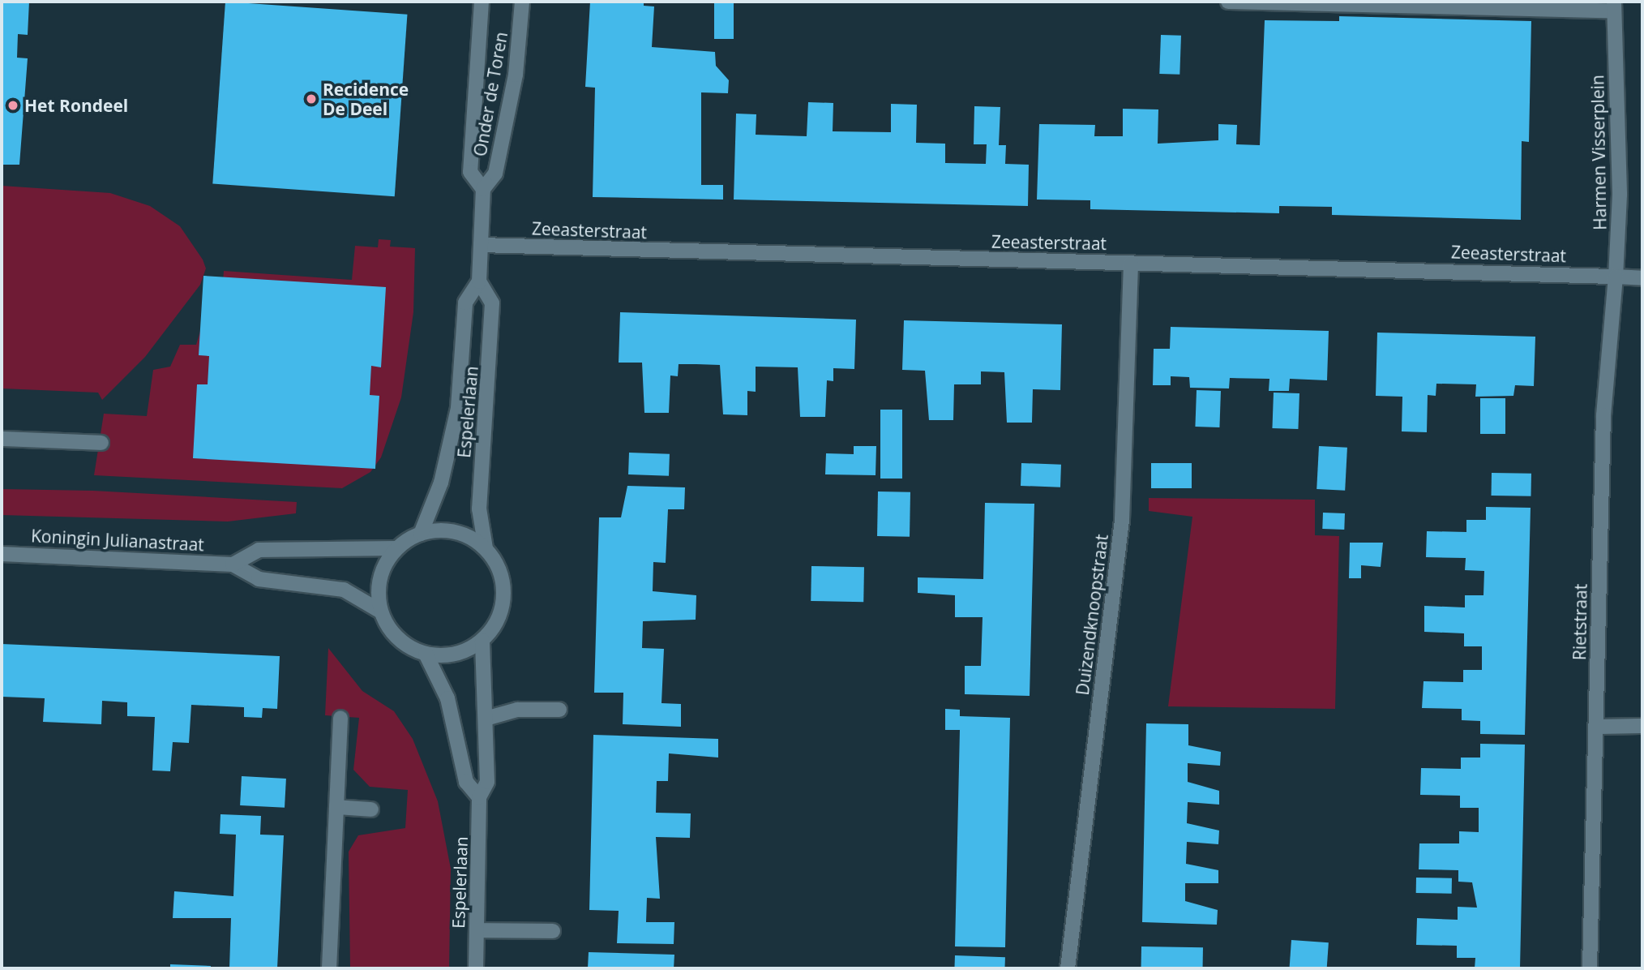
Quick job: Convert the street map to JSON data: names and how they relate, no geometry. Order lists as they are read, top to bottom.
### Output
{
  "streets": {
    "street": [
      "Onder de Toren",
      "Harmen Visserplein",
      "Zeeasterstraat",
      "Espelerlaan",
      "Koningin Julianastraat",
      "Duizendknoopstraat",
      "Rietstraat"
    ]
  },
  "crossings": [
    ["Onder de Toren", "Zeeasterstraat"],
    ["Onder de Toren", "Espelerlaan"],
    ["Harmen Visserplein", "Zeeasterstraat"],
    ["Harmen Visserplein", "Rietstraat"],
    ["Zeeasterstraat", "Espelerlaan"],
    ["Zeeasterstraat", "Duizendknoopstraat"],
    ["Zeeasterstraat", "Rietstraat"],
    ["Espelerlaan", "Koningin Julianastraat"]
  ],
  "places": ["Recidence De Deel", "Het Rondeel"]
}
